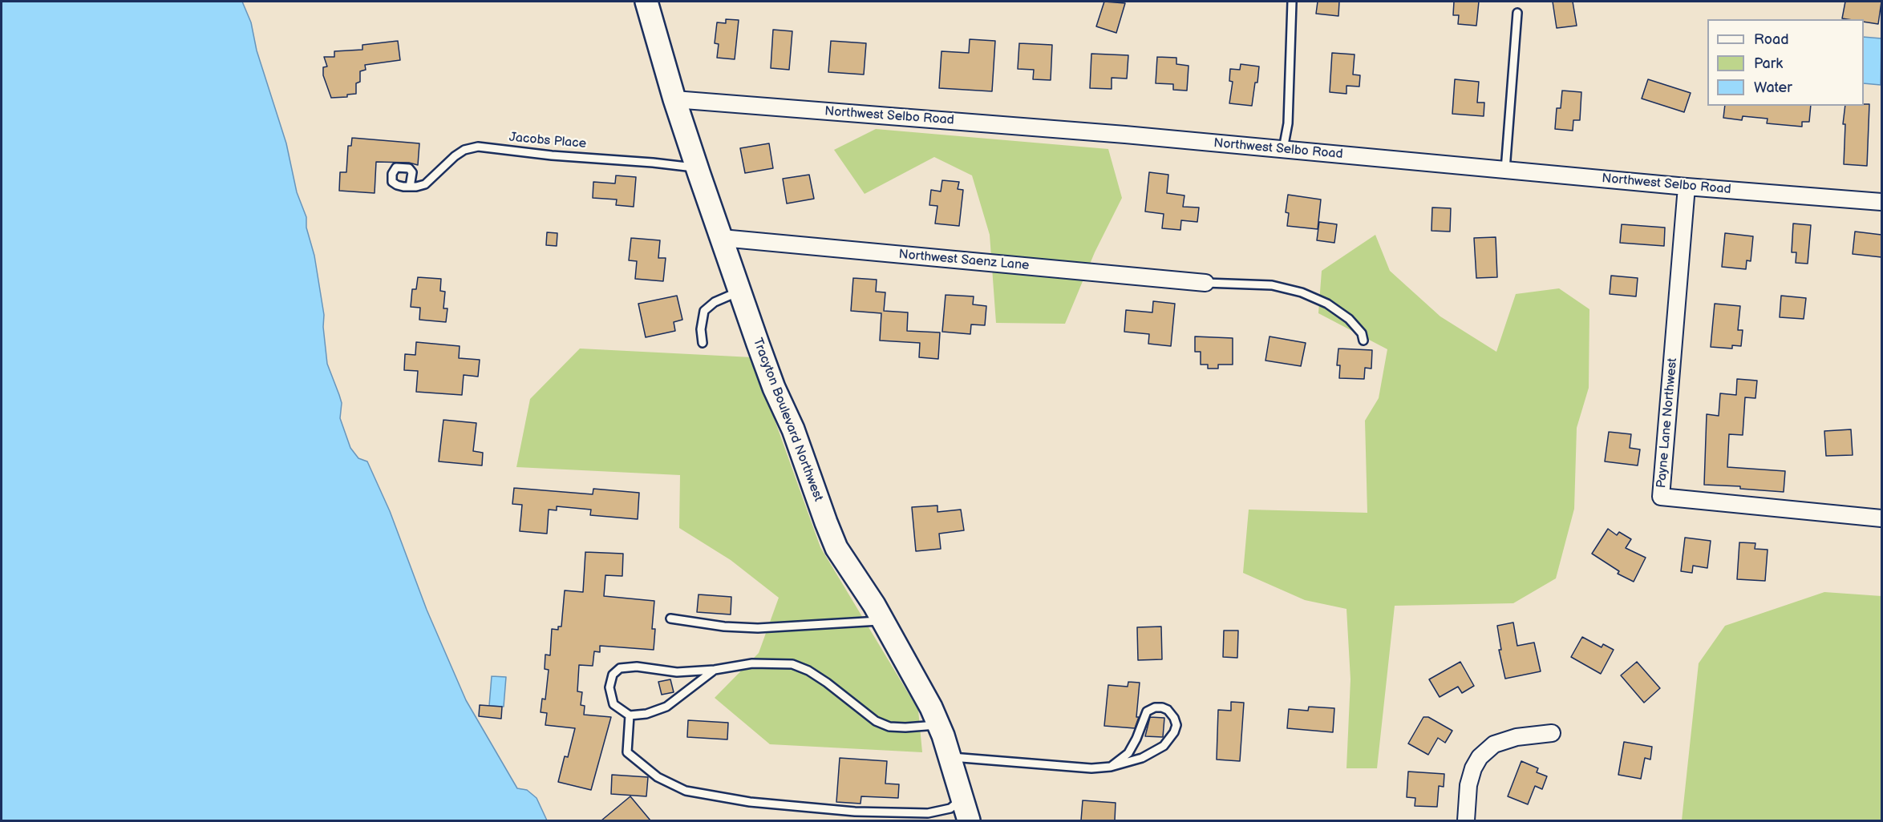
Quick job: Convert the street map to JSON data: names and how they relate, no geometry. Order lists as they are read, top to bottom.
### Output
{
  "streets": {
    "main road": ["Tracyton Boulevard Northwest"],
    "street": ["Northwest Selbo Road", "Northwest Saenz Lane", "Payne Lane Northwest"],
    "lane": ["Jacobs Place"]
  },
  "crossings": [
    ["Northwest Selbo Road", "Tracyton Boulevard Northwest"],
    ["Northwest Selbo Road", "Payne Lane Northwest"],
    ["Jacobs Place", "Tracyton Boulevard Northwest"],
    ["Northwest Saenz Lane", "Tracyton Boulevard Northwest"]
  ],
  "legend": ["Road", "Park", "Water"]
}
